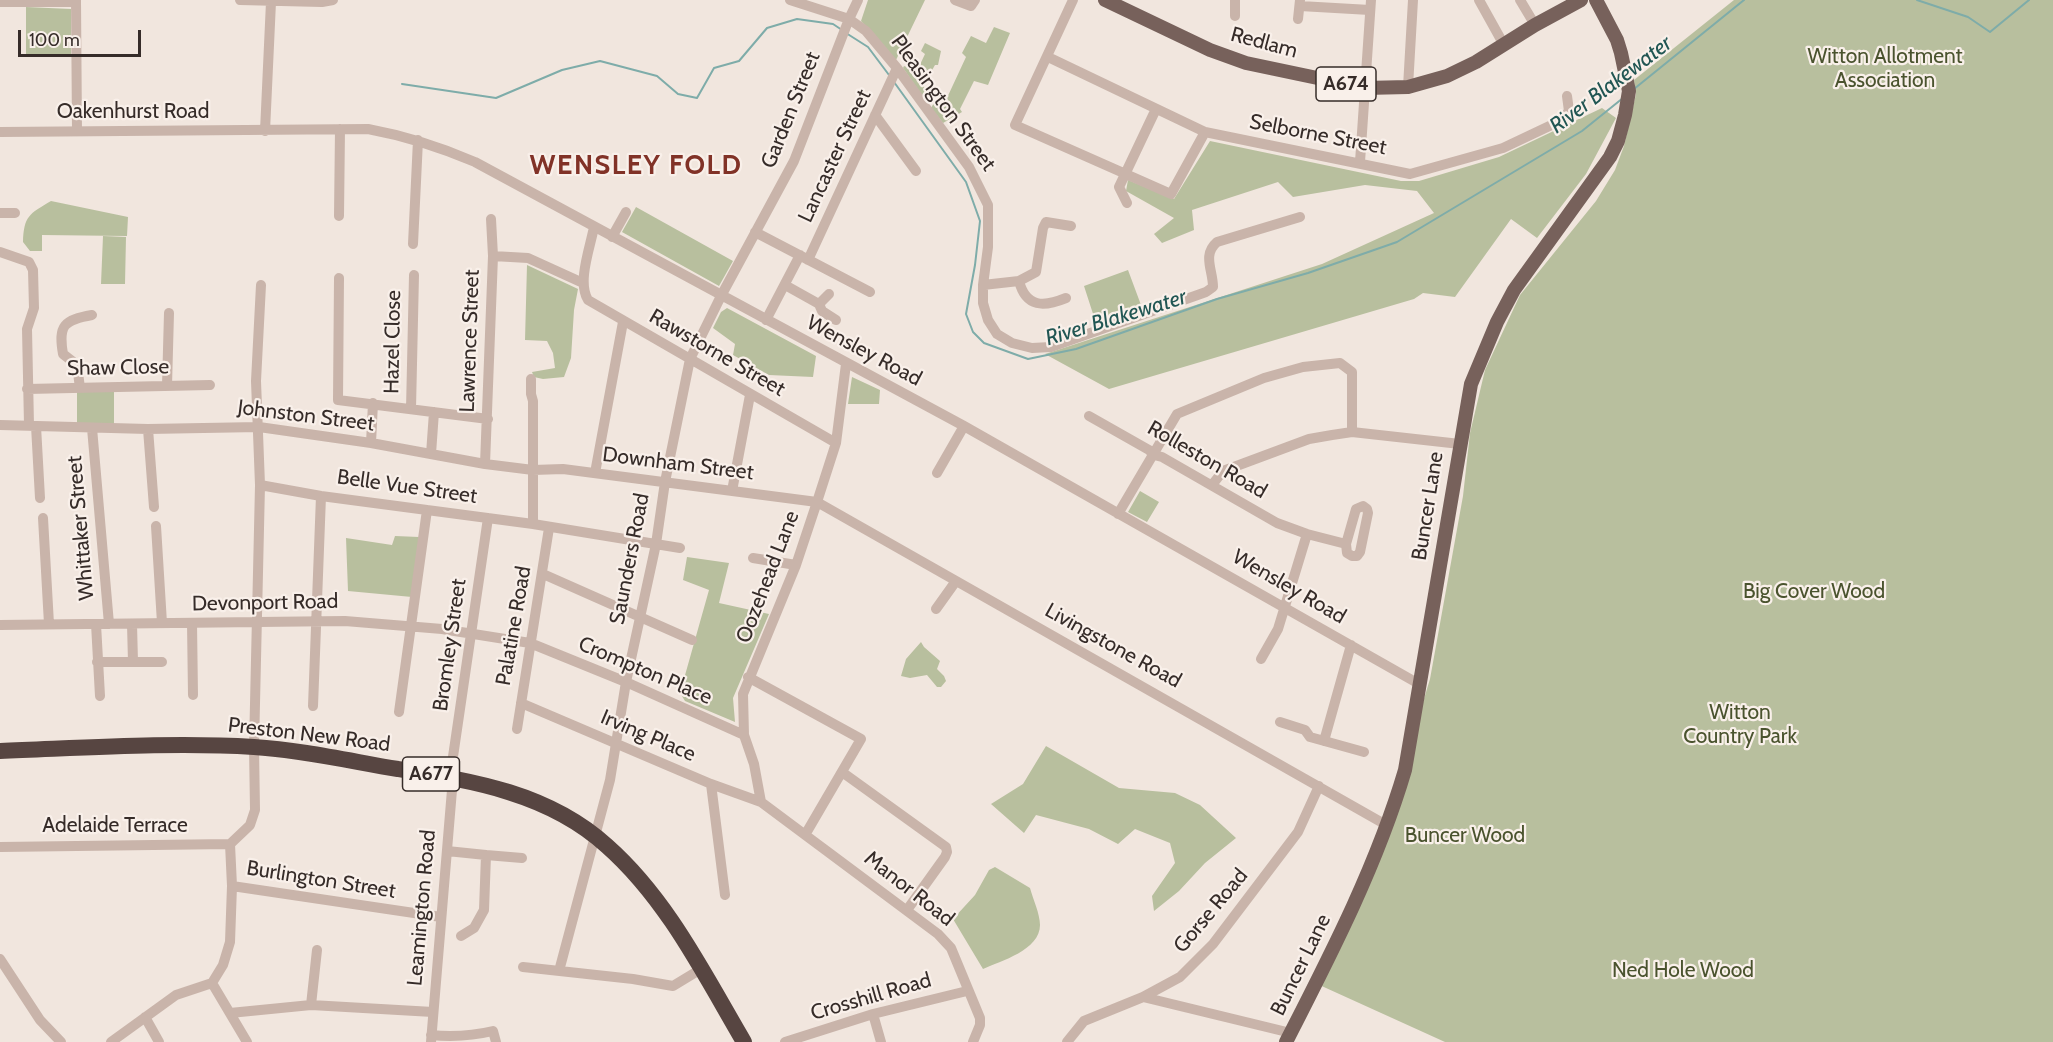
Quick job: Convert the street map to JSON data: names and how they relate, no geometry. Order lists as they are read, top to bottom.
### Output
{
  "streets": {
    "highway": ["Preston New Road", "A677"],
    "main road": ["Redlam", "A674", "Buncer Lane"],
    "street": [
      "Pleasington Street",
      "Garden Street",
      "Oakenhurst Road",
      "Selborne Street",
      "Lancaster Street",
      "Lawrence Street",
      "Hazel Close",
      "Wensley Road",
      "Rawstorne Street",
      "Shaw Close",
      "Johnston Street",
      "Rolleston Road",
      "Downham Street",
      "Belle Vue Street",
      "Whittaker Street",
      "Saunders Road",
      "Oozehead Lane",
      "Devonport Road",
      "Palatine Road",
      "Bromley Street",
      "Livingstone Road",
      "Crompton Place",
      "Irving Place",
      "Adelaide Terrace",
      "Burlington Street",
      "Manor Road",
      "Leamington Road",
      "Gorse Road",
      "Crosshill Road"
    ]
  },
  "crossings": [
    ["Pleasington Street", "Garden Street"],
    ["Pleasington Street", "Lancaster Street"],
    ["Garden Street", "Wensley Road"],
    ["Garden Street", "Saunders Road"],
    ["Oakenhurst Road", "Wensley Road"],
    ["Lancaster Street", "Wensley Road"],
    ["Lawrence Street", "Rawstorne Street"],
    ["Lawrence Street", "Johnston Street"],
    ["Wensley Road", "Buncer Lane"],
    ["Wensley Road", "Saunders Road"],
    ["Wensley Road", "Oozehead Lane"],
    ["Rawstorne Street", "Saunders Road"],
    ["Rawstorne Street", "Oozehead Lane"],
    ["Johnston Street", "Downham Street"],
    ["Johnston Street", "Whittaker Street"],
    ["Downham Street", "Saunders Road"],
    ["Downham Street", "Oozehead Lane"],
    ["Downham Street", "Livingstone Road"],
    ["Belle Vue Street", "Saunders Road"],
    ["Belle Vue Street", "Palatine Road"],
    ["Belle Vue Street", "Bromley Street"],
    ["Buncer Lane", "Livingstone Road"],
    ["Whittaker Street", "Devonport Road"],
    ["Saunders Road", "Crompton Place"],
    ["Saunders Road", "Preston New Road"],
    ["Saunders Road", "Irving Place"],
    ["Oozehead Lane", "Livingstone Road"],
    ["Oozehead Lane", "Crompton Place"],
    ["Oozehead Lane", "Irving Place"],
    ["Oozehead Lane", "Manor Road"],
    ["Devonport Road", "Palatine Road"],
    ["Devonport Road", "Bromley Street"],
    ["Devonport Road", "Crompton Place"],
    ["Palatine Road", "Crompton Place"],
    ["Palatine Road", "Irving Place"],
    ["Bromley Street", "Preston New Road"],
    ["Bromley Street", "Leamington Road"],
    ["Livingstone Road", "Gorse Road"],
    ["Preston New Road", "Leamington Road"],
    ["Irving Place", "Manor Road"],
    ["Burlington Street", "Leamington Road"],
    ["Manor Road", "Crosshill Road"]
  ],
  "districts": ["WENSLEY FOLD"],
  "water": ["River Blakewater"],
  "parks": [
    "Witton Allotment Association",
    "Big Cover Wood",
    "Witton Country Park",
    "Buncer Wood",
    "Ned Hole Wood"
  ],
  "scale_bar": "100 m"
}
